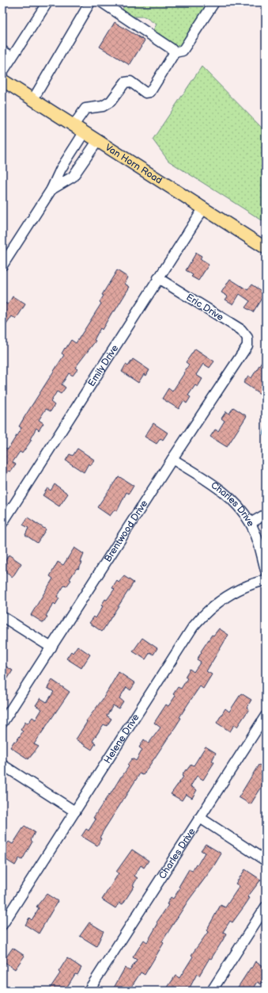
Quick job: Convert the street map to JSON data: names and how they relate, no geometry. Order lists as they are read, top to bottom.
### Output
{
  "streets": {
    "main road": ["Van Horn Road"],
    "street": [
      "Eric Drive",
      "Emily Drive",
      "Charles Drive",
      "Brentwood Drive",
      "Helene Drive"
    ]
  },
  "crossings": [
    ["Van Horn Road", "Emily Drive"],
    ["Eric Drive", "Emily Drive"],
    ["Eric Drive", "Brentwood Drive"],
    ["Charles Drive", "Brentwood Drive"]
  ]
}
